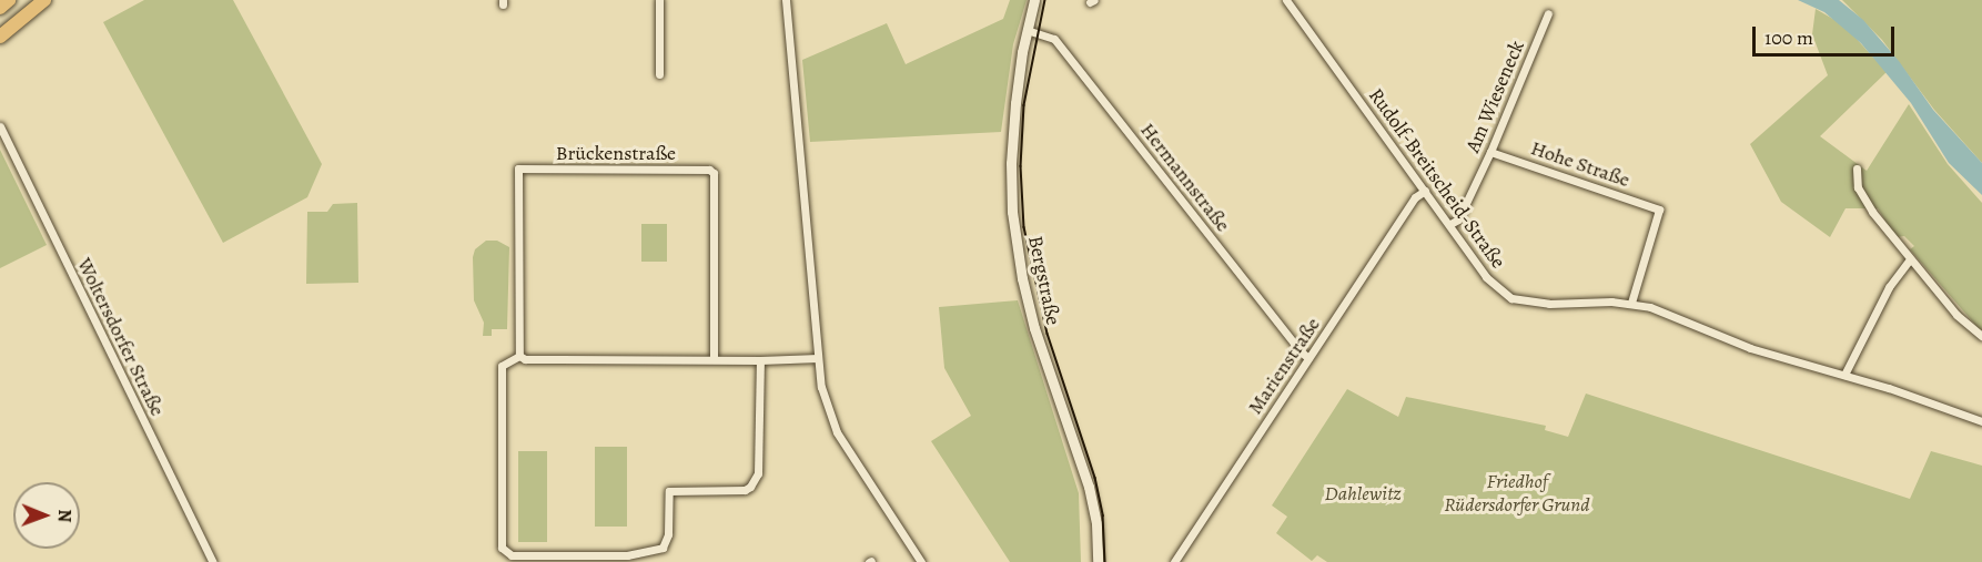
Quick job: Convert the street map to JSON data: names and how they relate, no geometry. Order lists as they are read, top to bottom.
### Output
{
  "streets": {
    "street": [
      "Am Wieseneck",
      "Brückenstraße",
      "Hohe Straße",
      "Hermannstraße",
      "Rudolf-Breitscheid-Straße",
      "Bergstraße",
      "Woltersdorfer Straße",
      "Marienstraße"
    ]
  },
  "crossings": [
    ["Am Wieseneck", "Hohe Straße"],
    ["Am Wieseneck", "Rudolf-Breitscheid-Straße"],
    ["Hohe Straße", "Rudolf-Breitscheid-Straße"],
    ["Hermannstraße", "Bergstraße"],
    ["Hermannstraße", "Marienstraße"],
    ["Rudolf-Breitscheid-Straße", "Marienstraße"]
  ],
  "parks": ["Friedhof Rüdersdorfer Grund", "Dahlewitz"],
  "scale_bar": "100 m",
  "north": "right"
}
